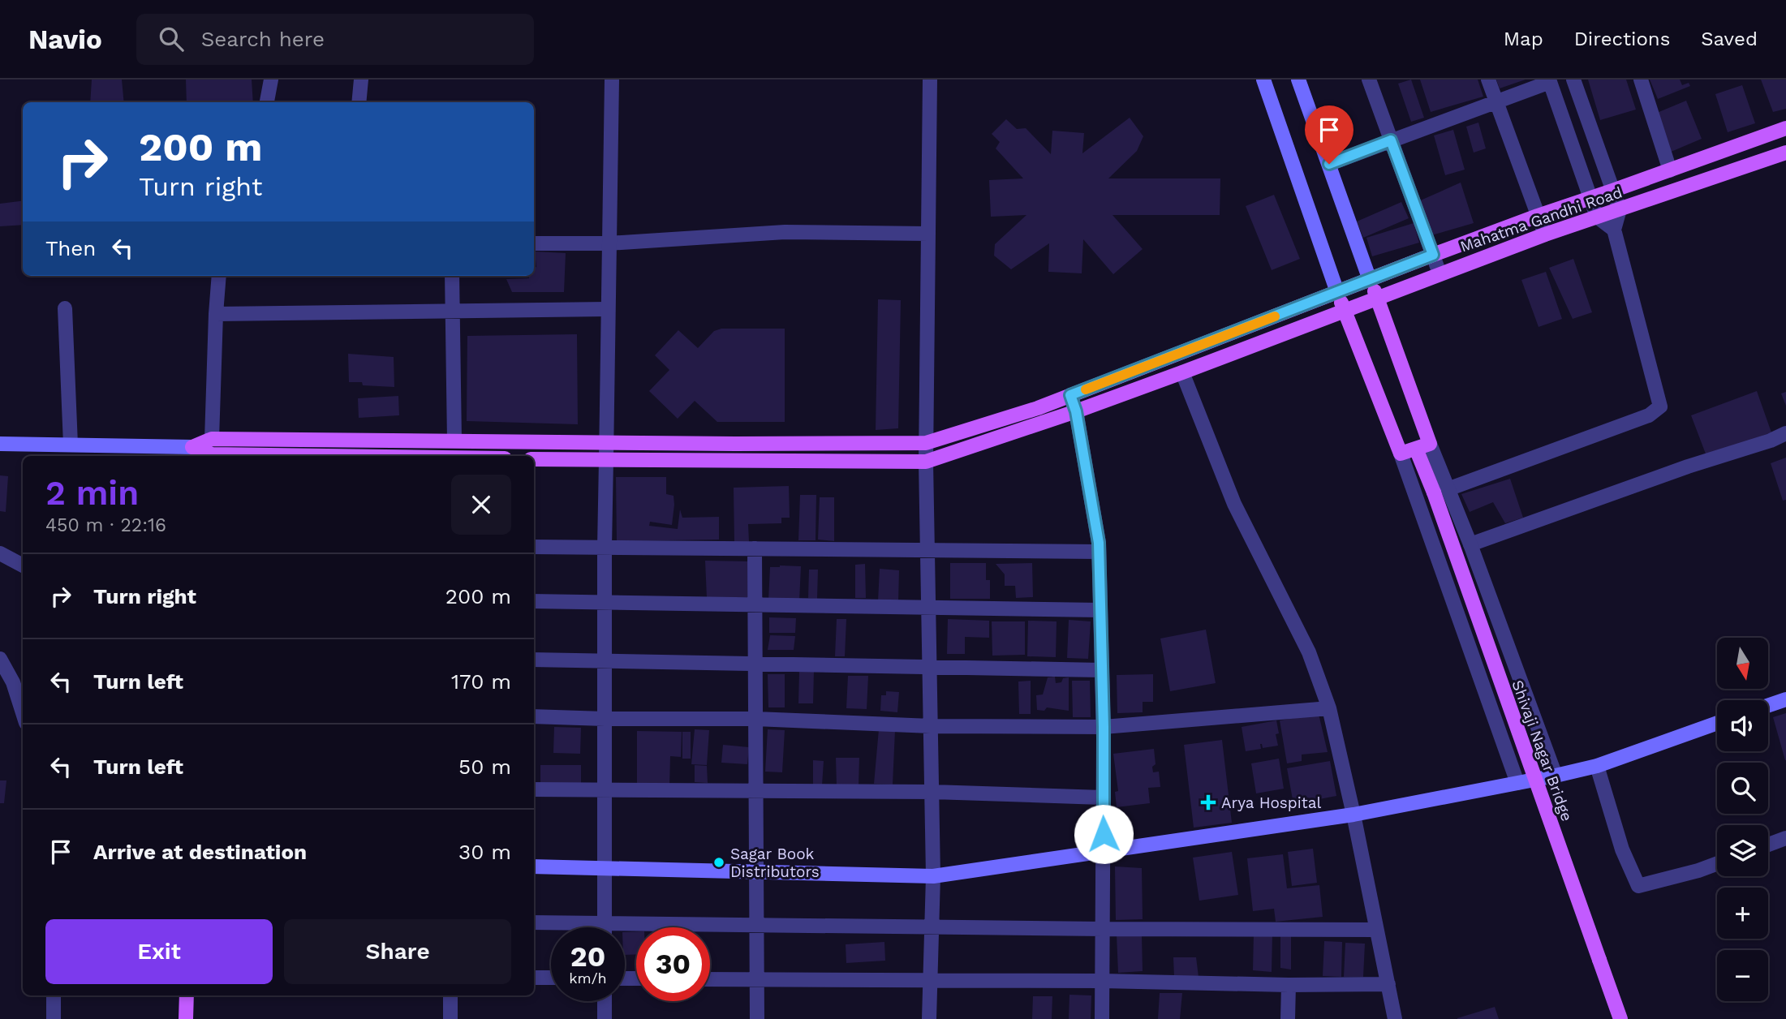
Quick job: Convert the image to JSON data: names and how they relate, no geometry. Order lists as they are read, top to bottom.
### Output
{
  "streets": {
    "main road": ["Mahatma Gandhi Road", "Shivaji Nagar Bridge"]
  },
  "crossings": [
    ["Mahatma Gandhi Road", "Shivaji Nagar Bridge"]
  ],
  "places": {
    "health": ["Arya Hospital"],
    "other": ["Sagar Book Distributors"]
  },
  "north": "bottom",
  "page": {
    "header": "Navio",
    "search": "Search here",
    "nav": ["Map", "Directions", "Saved"],
    "turn": ["200 m", "Turn right"],
    "then": "Then",
    "heading": ["2 min", "450 m · 22:16"],
    "list": [
      {
        "name": "Turn right",
        "value": "200 m"
      },
      {
        "name": "Turn left",
        "value": "170 m"
      },
      {
        "name": "Turn left",
        "value": "50 m"
      },
      {
        "name": "Arrive at destination",
        "value": "30 m"
      }
    ],
    "map_buttons": ["+", "−"],
    "buttons": ["Exit", "Share"],
    "speed": "20 km/h",
    "limit": "30"
  }
}
